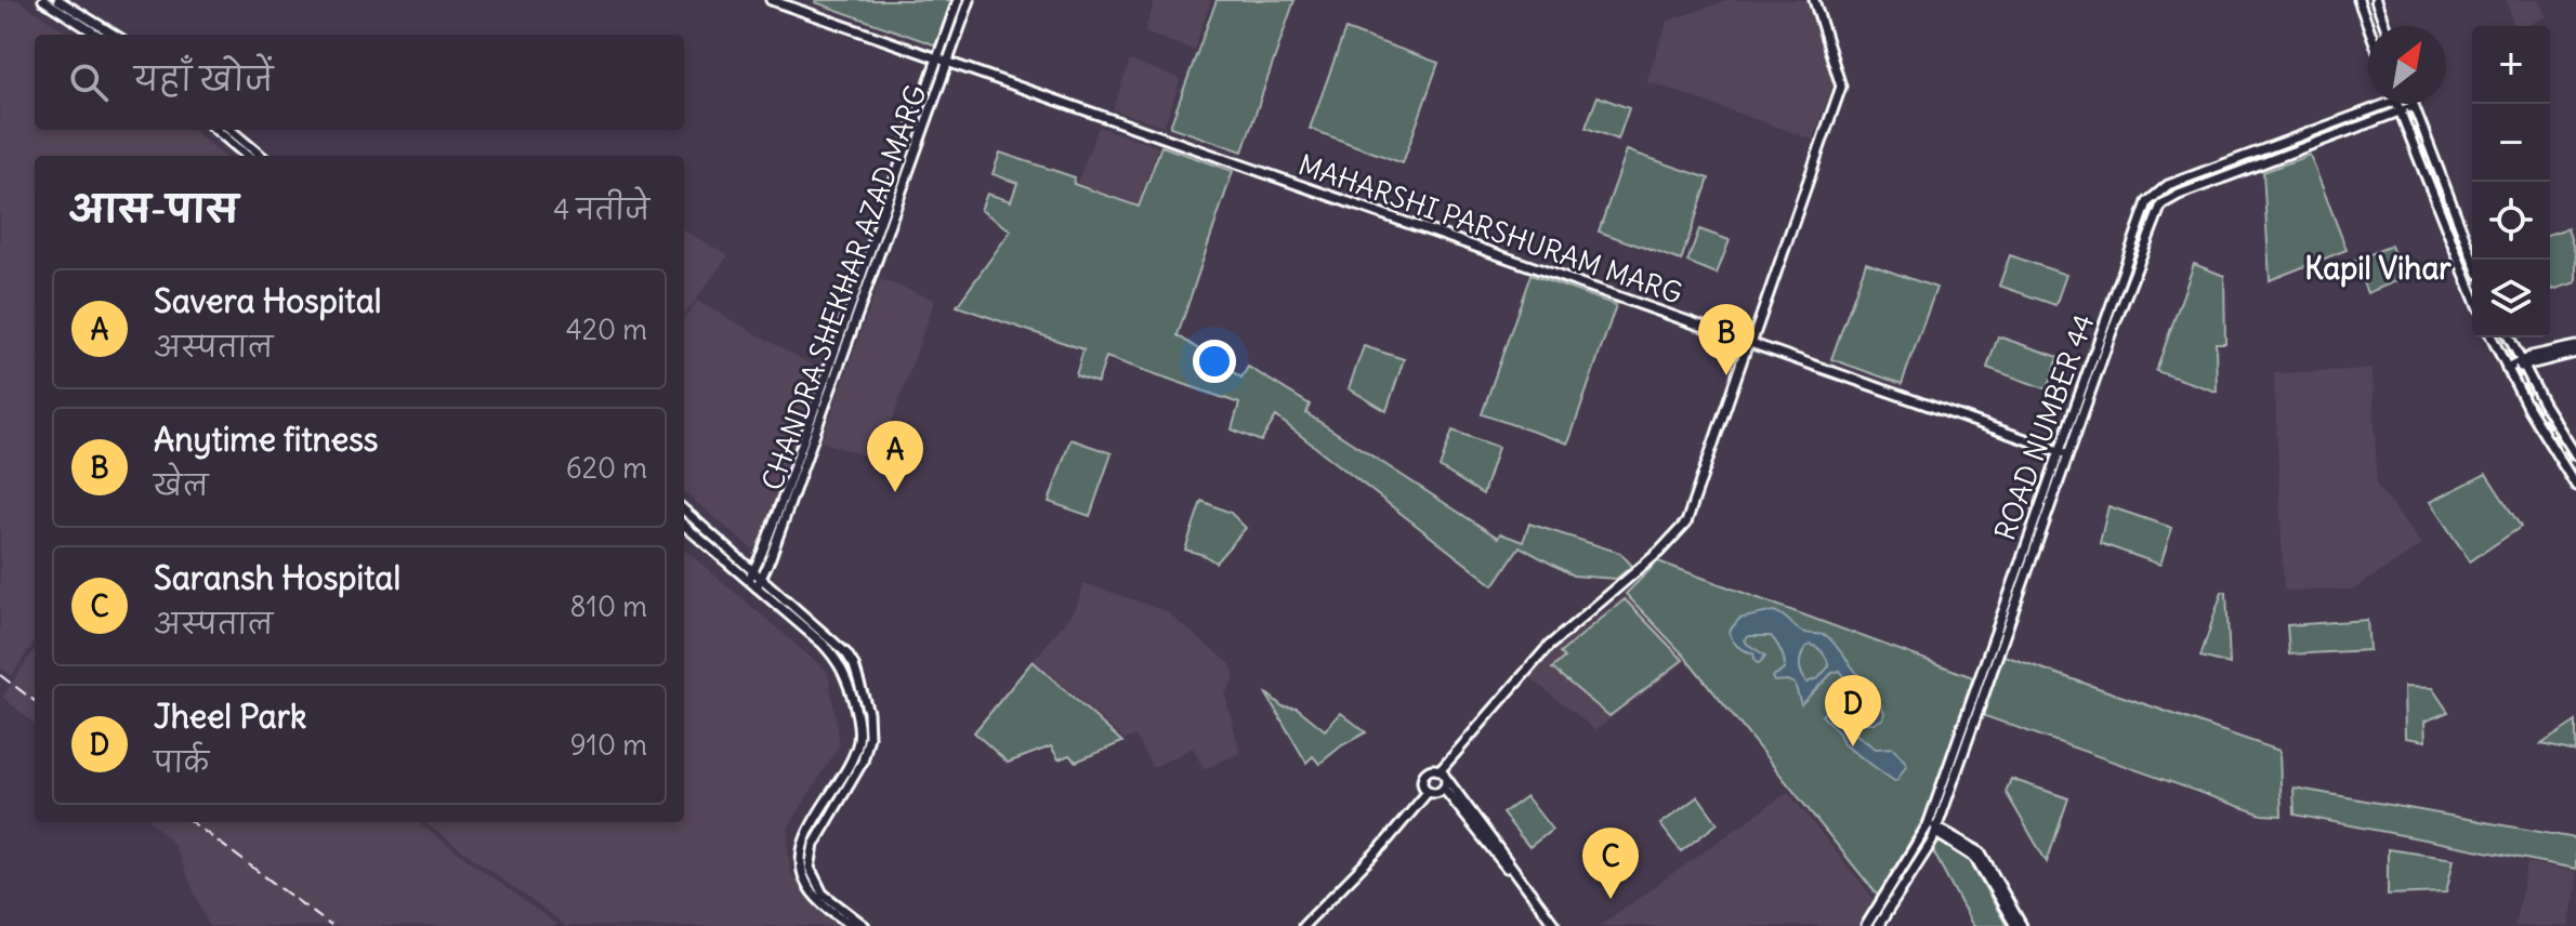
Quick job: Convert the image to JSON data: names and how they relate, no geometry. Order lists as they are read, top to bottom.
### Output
{
  "streets": {
    "street": ["MAHARSHI PARSHURAM MARG", "CHANDRA SHEKHAR AZAD MARG", "ROAD NUMBER 44"]
  },
  "crossings": [
    ["MAHARSHI PARSHURAM MARG", "CHANDRA SHEKHAR AZAD MARG"],
    ["MAHARSHI PARSHURAM MARG", "ROAD NUMBER 44"]
  ],
  "districts": ["Kapil Vihar"],
  "north": "top right",
  "page": {
    "map_buttons": ["+", "−"],
    "search": "यहाँ खोजें",
    "heading": ["आस-पास", "4 नतीजे"],
    "list": [
      {
        "mark": "A",
        "name": "Savera Hospital",
        "note": "अस्पताल",
        "value": "420 m"
      },
      {
        "mark": "B",
        "name": "Anytime fitness",
        "note": "खेल",
        "value": "620 m"
      },
      {
        "mark": "C",
        "name": "Saransh Hospital",
        "note": "अस्पताल",
        "value": "810 m"
      },
      {
        "mark": "D",
        "name": "Jheel Park",
        "note": "पार्क",
        "value": "910 m"
      }
    ],
    "pins": [
      "B",
      "A",
      "D",
      "C"
    ]
  }
}
